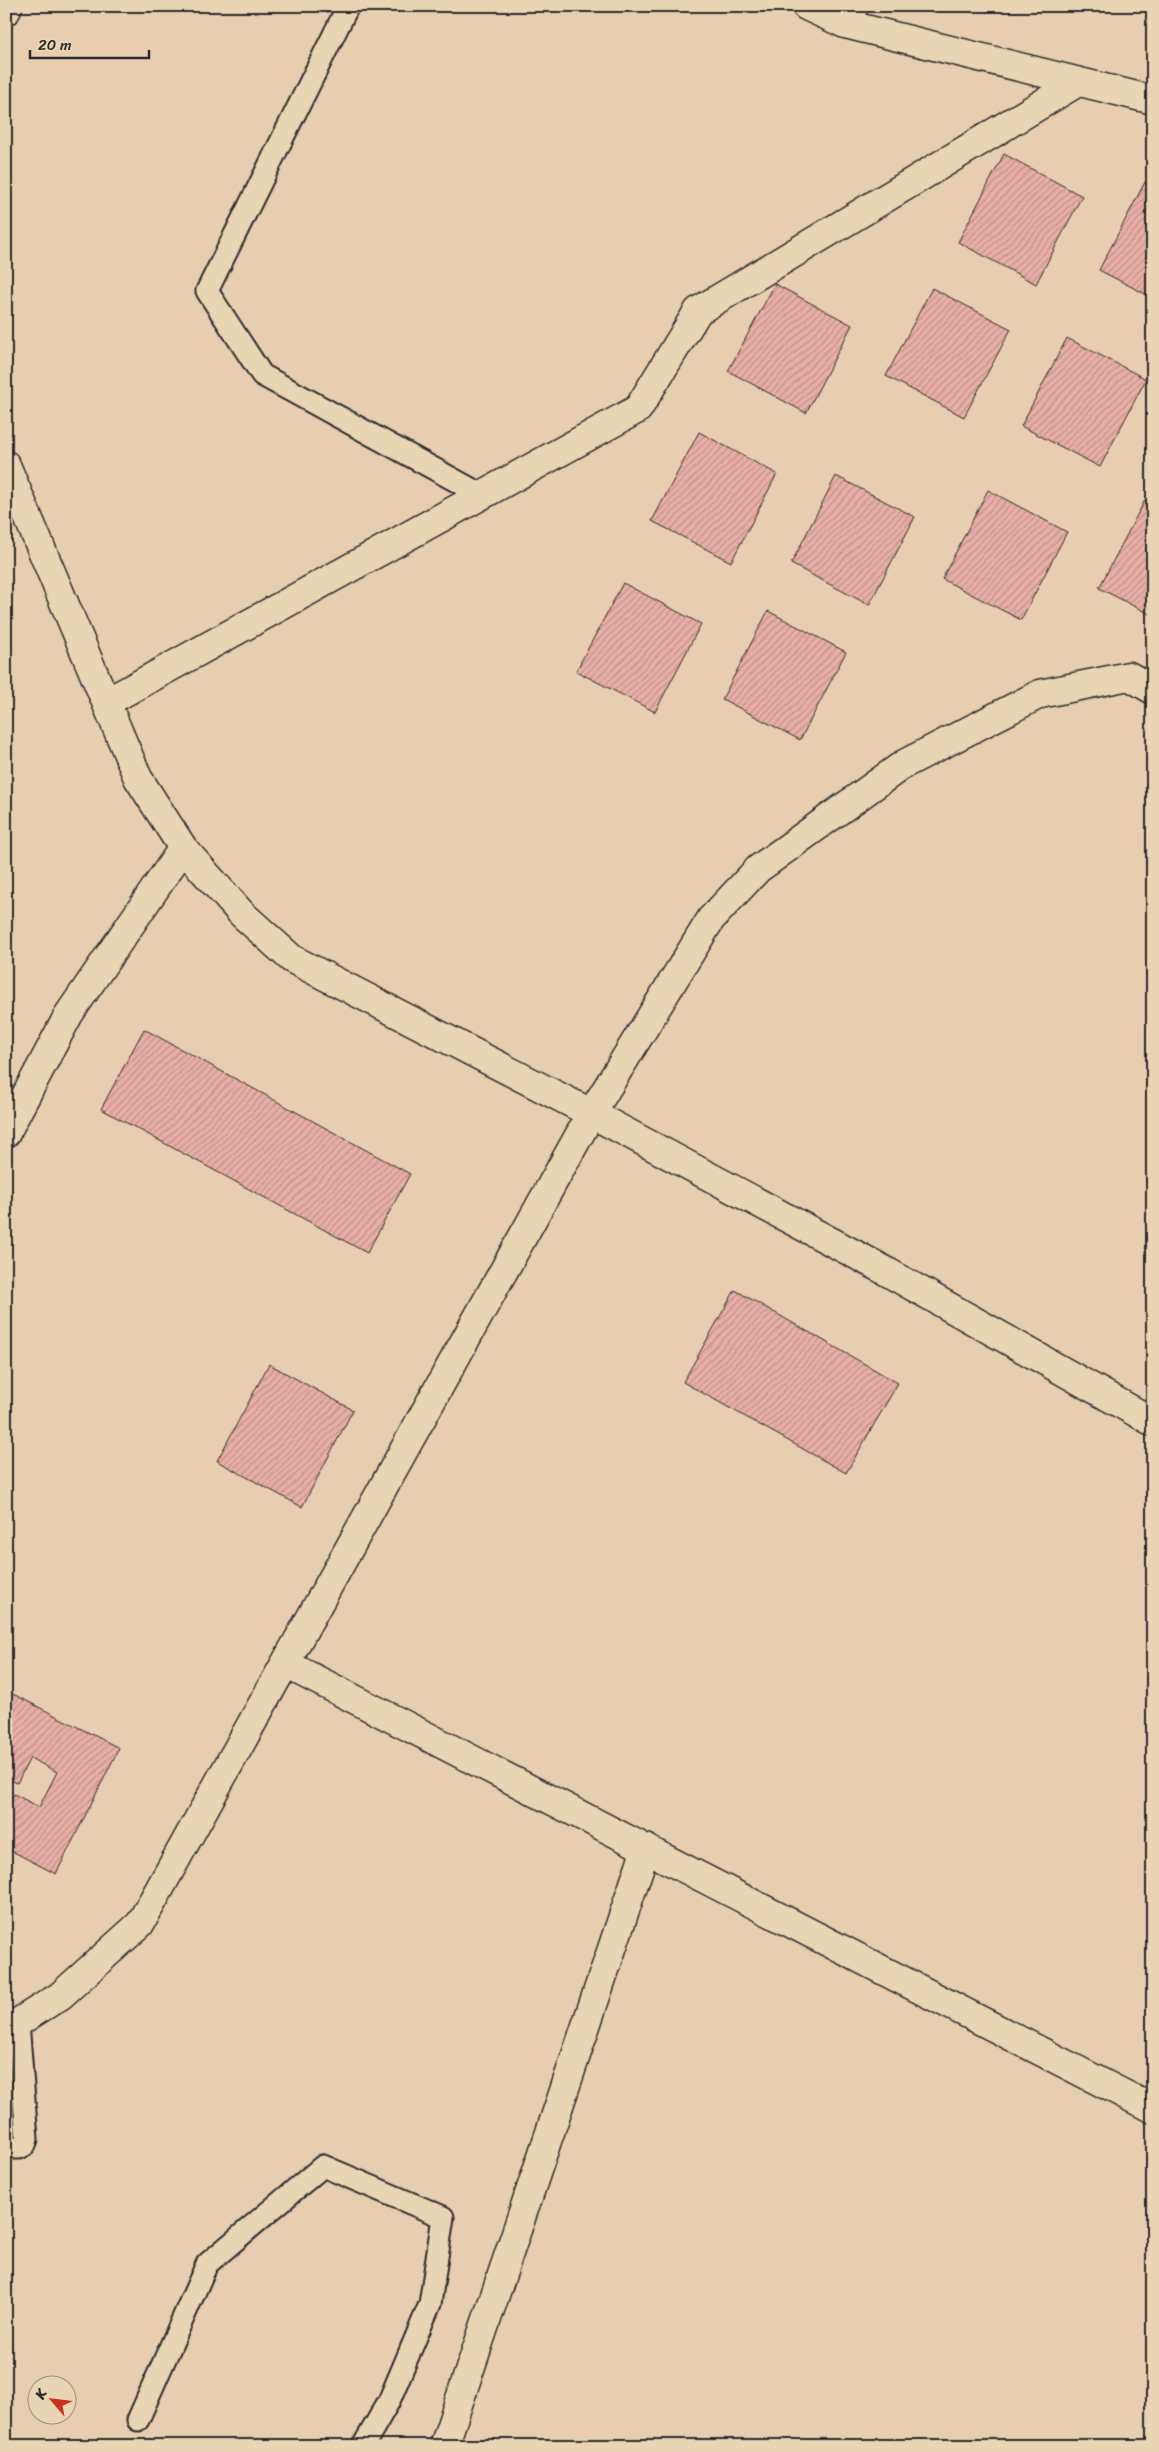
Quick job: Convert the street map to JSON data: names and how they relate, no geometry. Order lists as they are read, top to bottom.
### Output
{
  "scale_bar": "20 m",
  "north": "top left"
}
